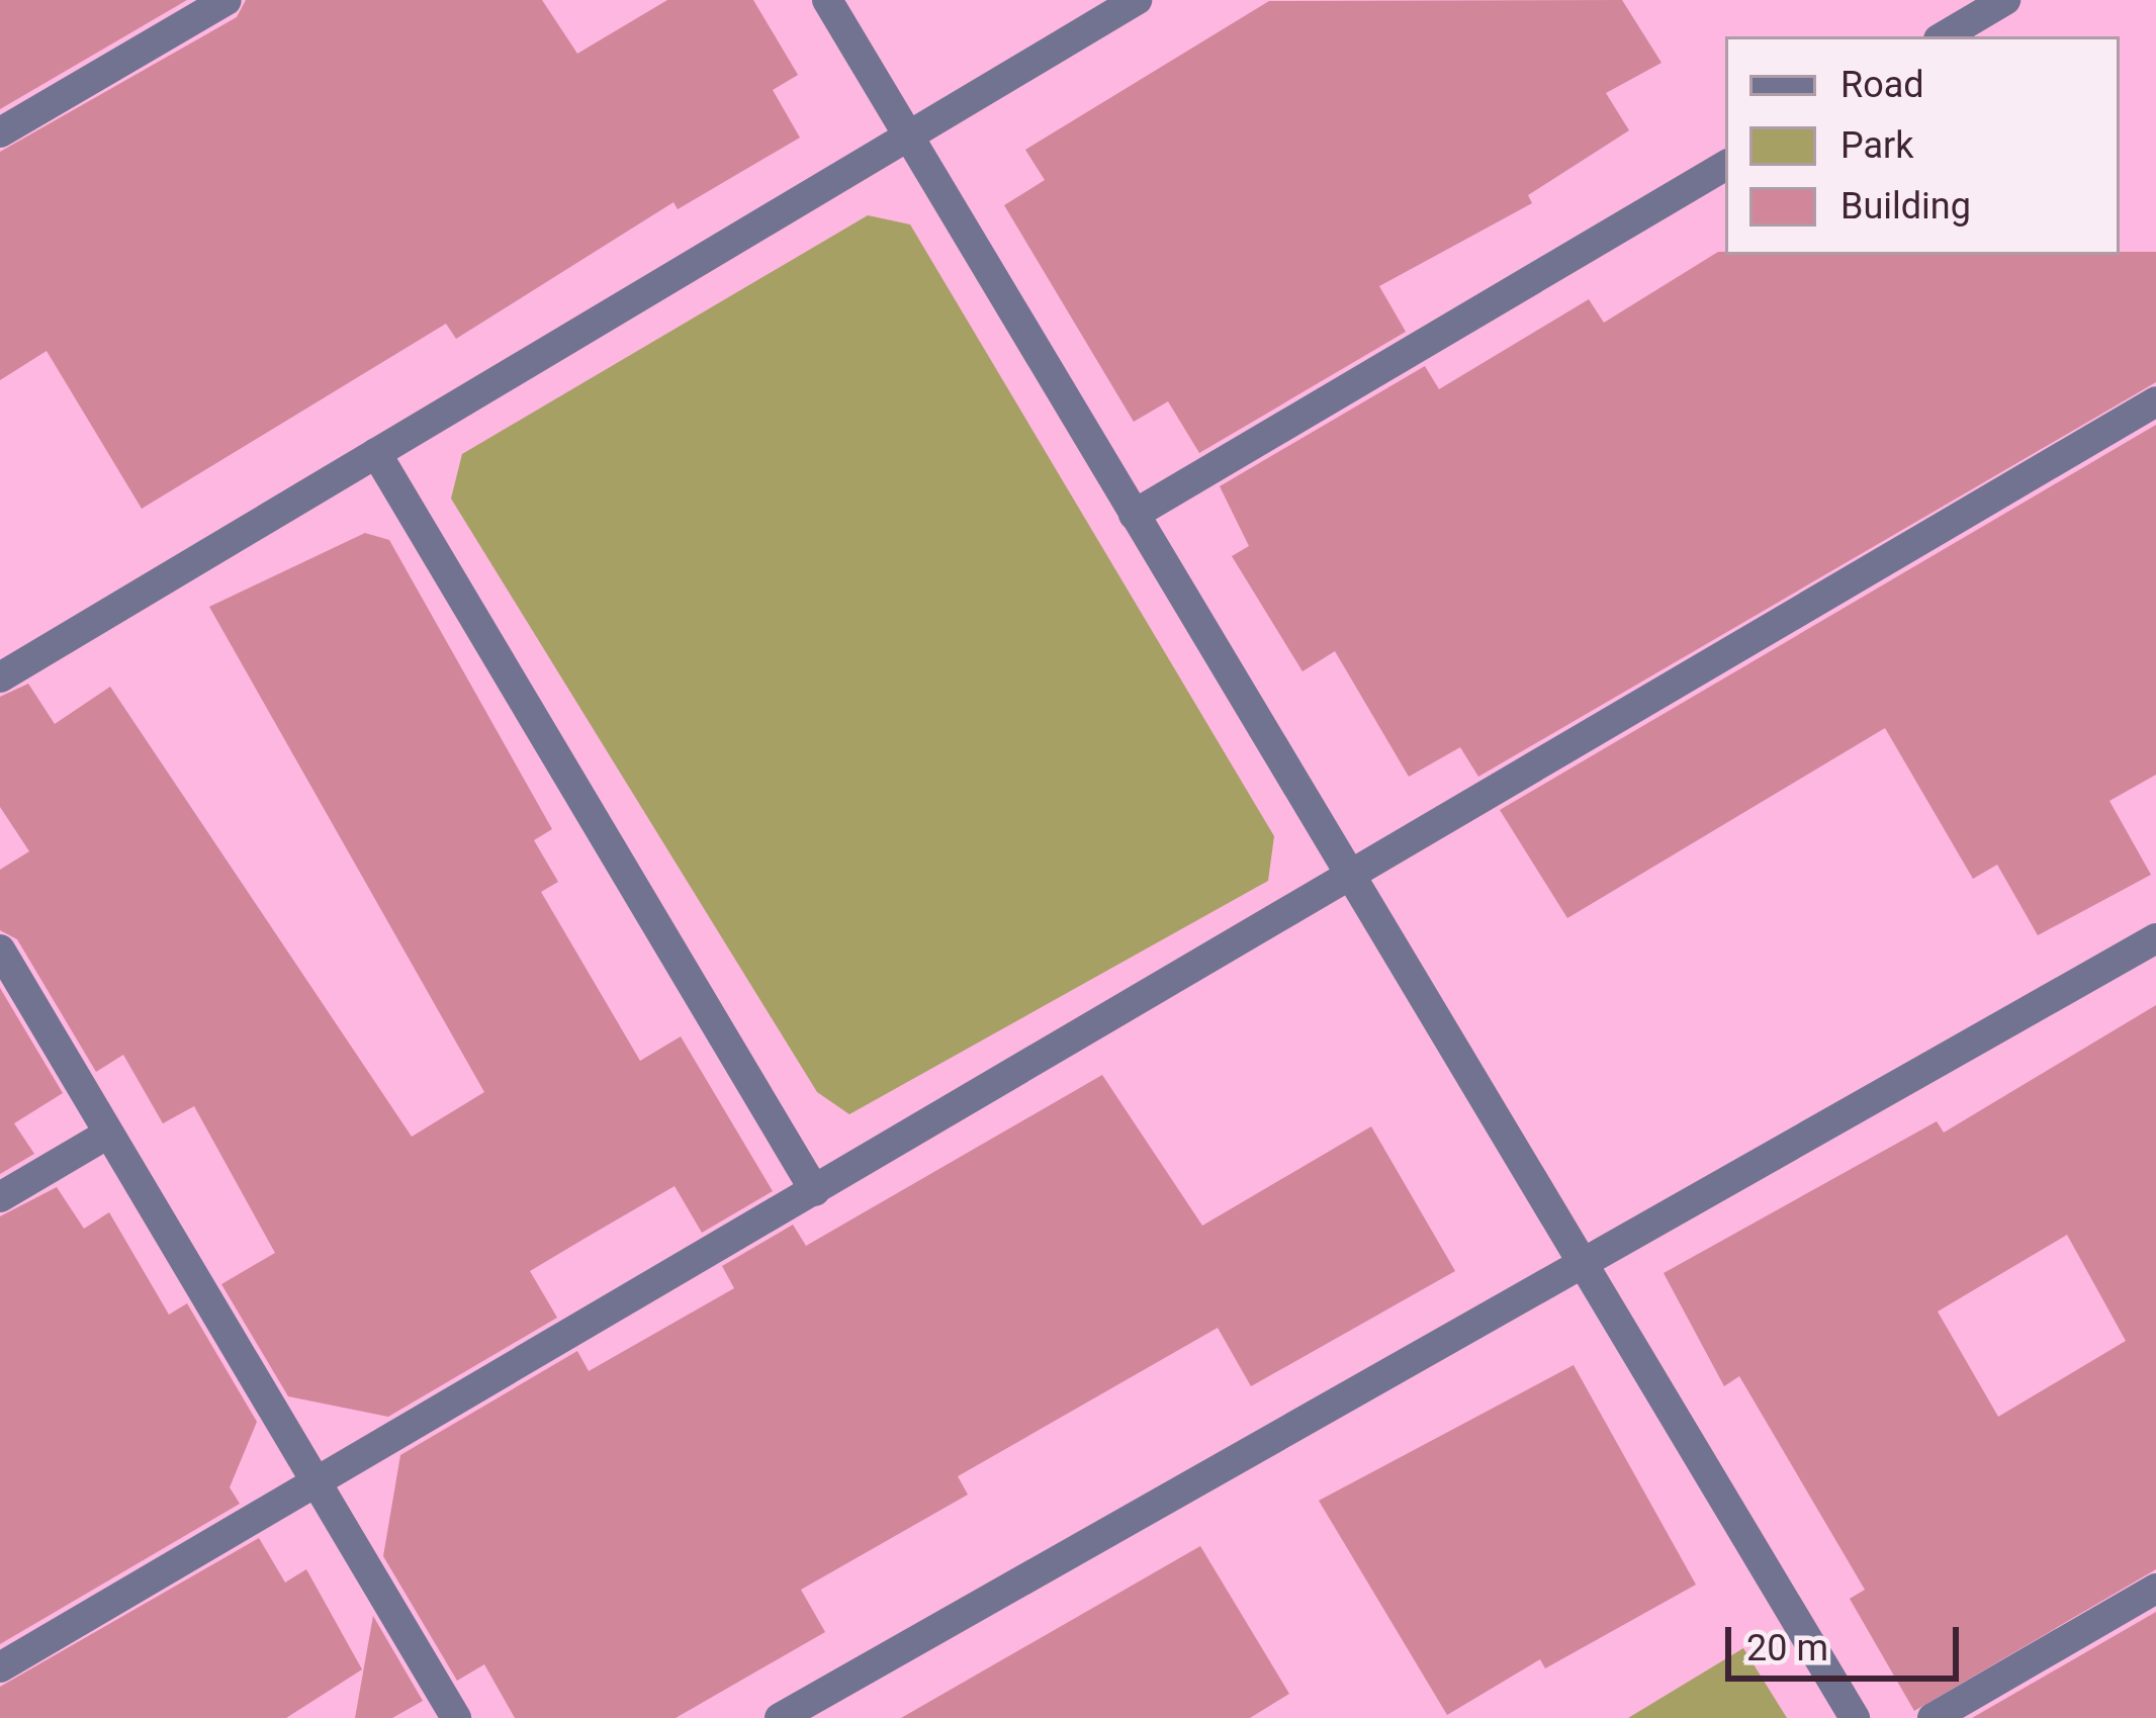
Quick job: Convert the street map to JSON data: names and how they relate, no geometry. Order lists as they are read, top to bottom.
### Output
{
  "legend": ["Road", "Park", "Building"],
  "scale_bar": "20 m"
}
